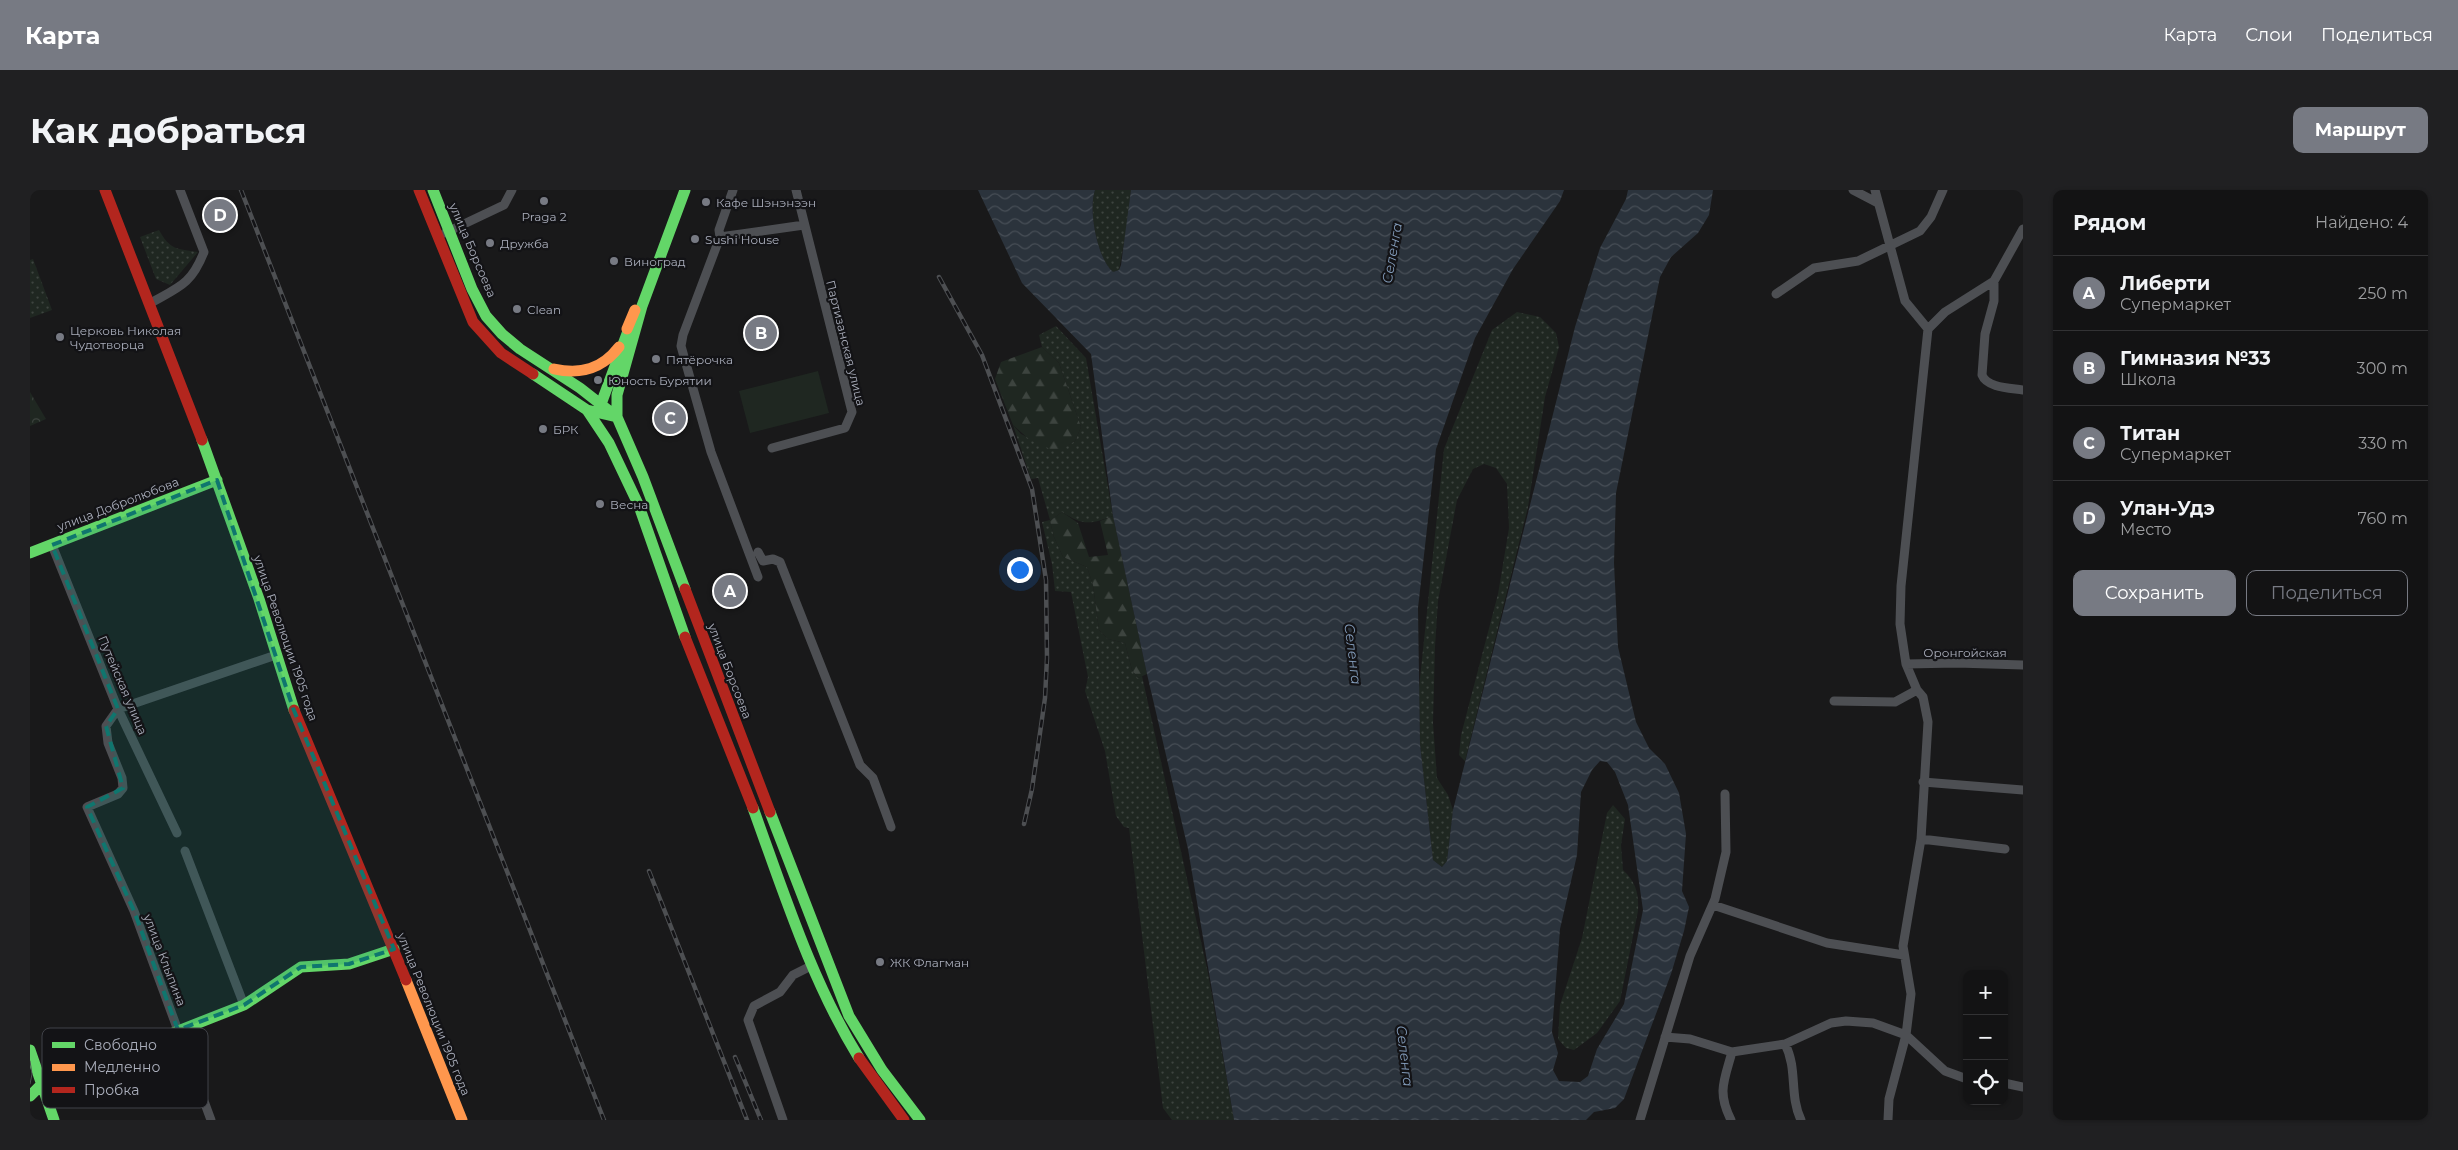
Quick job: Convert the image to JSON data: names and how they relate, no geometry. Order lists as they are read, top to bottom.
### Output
{
  "streets": {
    "main road": ["улица Борсоева", "улица Добролюбова", "улица Революции 1905 года"],
    "street": [
      "Партизанская улица",
      "Оронгойская",
      "Путейская улица",
      "улица Клыпина"
    ]
  },
  "crossings": [
    ["улица Добролюбова", "улица Революции 1905 года"],
    ["улица Добролюбова", "Путейская улица"],
    ["Путейская улица", "улица Клыпина"]
  ],
  "water": ["Селенга"],
  "places": [
    "Praga 2",
    "Кафе Шэнэнээн",
    "Sushi House",
    "Дружба",
    "Виноград",
    "Clean",
    "Церковь Николая Чудотворца",
    "Пятёрочка",
    "Юность Бурятии",
    "БРК",
    "Весна",
    "ЖК Флагман"
  ],
  "legend": ["Свободно", "Медленно", "Пробка"],
  "page": {
    "header": "Карта",
    "nav": ["Карта", "Слои", "Поделиться"],
    "buttons": [
      "Маршрут",
      ["Сохранить", "Поделиться"]
    ],
    "title": "Как добраться",
    "heading": ["Рядом", "Найдено: 4"],
    "pins": [
      "D",
      "B",
      "C",
      "A"
    ],
    "list": [
      {
        "mark": "A",
        "name": "Либерти",
        "note": "Супермаркет",
        "value": "250 m"
      },
      {
        "mark": "B",
        "name": "Гимназия №33",
        "note": "Школа",
        "value": "300 m"
      },
      {
        "mark": "C",
        "name": "Титан",
        "note": "Супермаркет",
        "value": "330 m"
      },
      {
        "mark": "D",
        "name": "Улан-Удэ",
        "note": "Место",
        "value": "760 m"
      }
    ],
    "map_buttons": ["+", "−"]
  }
}
